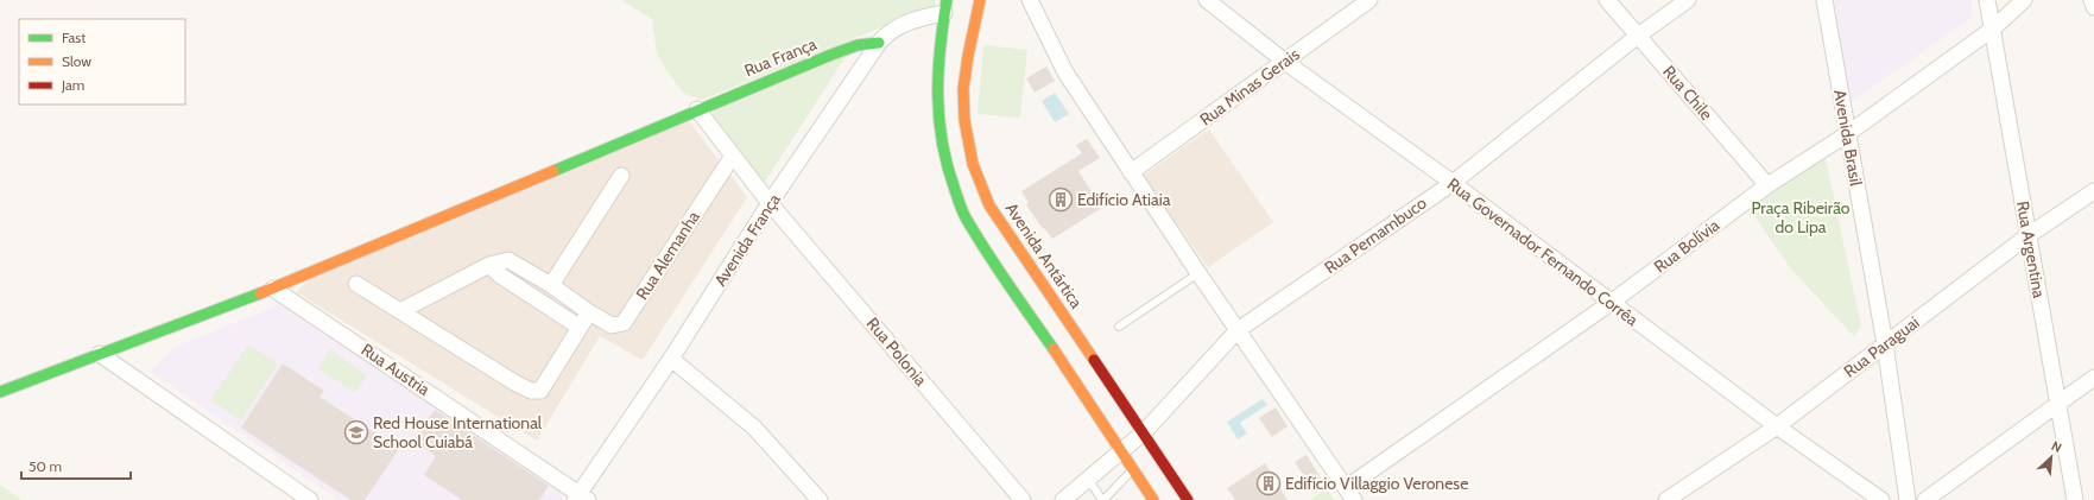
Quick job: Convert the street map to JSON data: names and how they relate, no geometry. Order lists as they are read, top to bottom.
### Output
{
  "streets": {
    "main road": ["Rua França", "Avenida Antártica"],
    "street": [
      "Rua Minas Gerais",
      "Rua Chile",
      "Avenida Brasil",
      "Rua Pernambuco",
      "Avenida França",
      "Rua Bolívia",
      "Rua Argentina",
      "Rua Governador Fernando Corrêa",
      "Rua Alemanha",
      "Rua Paraguai",
      "Rua Polonia",
      "Rua Austria"
    ]
  },
  "crossings": [
    ["Rua França", "Avenida França"],
    ["Rua França", "Rua Austria"],
    ["Rua Minas Gerais", "Rua Governador Fernando Corrêa"],
    ["Rua Chile", "Rua Pernambuco"],
    ["Rua Chile", "Rua Bolívia"],
    ["Avenida Brasil", "Rua Bolívia"],
    ["Avenida Brasil", "Rua Paraguai"],
    ["Rua Pernambuco", "Rua Governador Fernando Corrêa"],
    ["Rua Pernambuco", "Avenida Antártica"],
    ["Avenida França", "Avenida Antártica"],
    ["Avenida França", "Rua Polonia"],
    ["Avenida França", "Rua Austria"],
    ["Rua Bolívia", "Rua Argentina"],
    ["Rua Bolívia", "Rua Governador Fernando Corrêa"],
    ["Rua Argentina", "Rua Paraguai"],
    ["Rua Governador Fernando Corrêa", "Rua Paraguai"]
  ],
  "parks": ["Praça Ribeirão do Lipa"],
  "places": {
    "building": ["Edifício Atiaia", "Edifício Villaggio Veronese"],
    "school or university": ["Red House International School Cuiabá"]
  },
  "legend": ["Fast", "Slow", "Jam"],
  "scale_bar": "50 m",
  "north": "top right"
}
